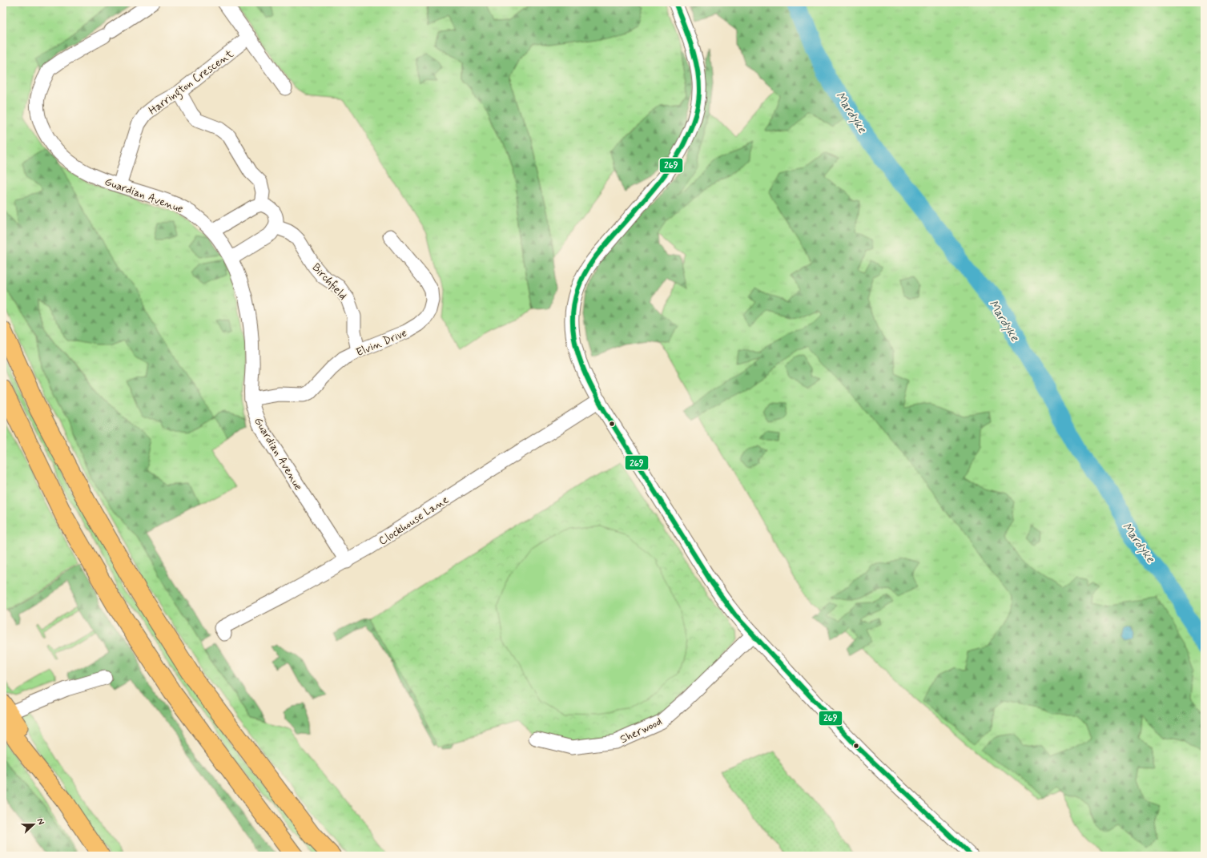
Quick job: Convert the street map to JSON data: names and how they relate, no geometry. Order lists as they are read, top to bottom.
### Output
{
  "streets": {
    "street": [
      "Harrington Crescent",
      "Guardian Avenue",
      "Birchfield",
      "Elvin Drive",
      "Clockhouse Lane",
      "Sherwood"
    ]
  },
  "crossings": [
    ["Harrington Crescent", "Guardian Avenue"],
    ["Guardian Avenue", "Elvin Drive"],
    ["Guardian Avenue", "Clockhouse Lane"],
    ["Birchfield", "Elvin Drive"]
  ],
  "water": ["Mardyke"],
  "lines": ["transit line 269"],
  "north": "right"
}
